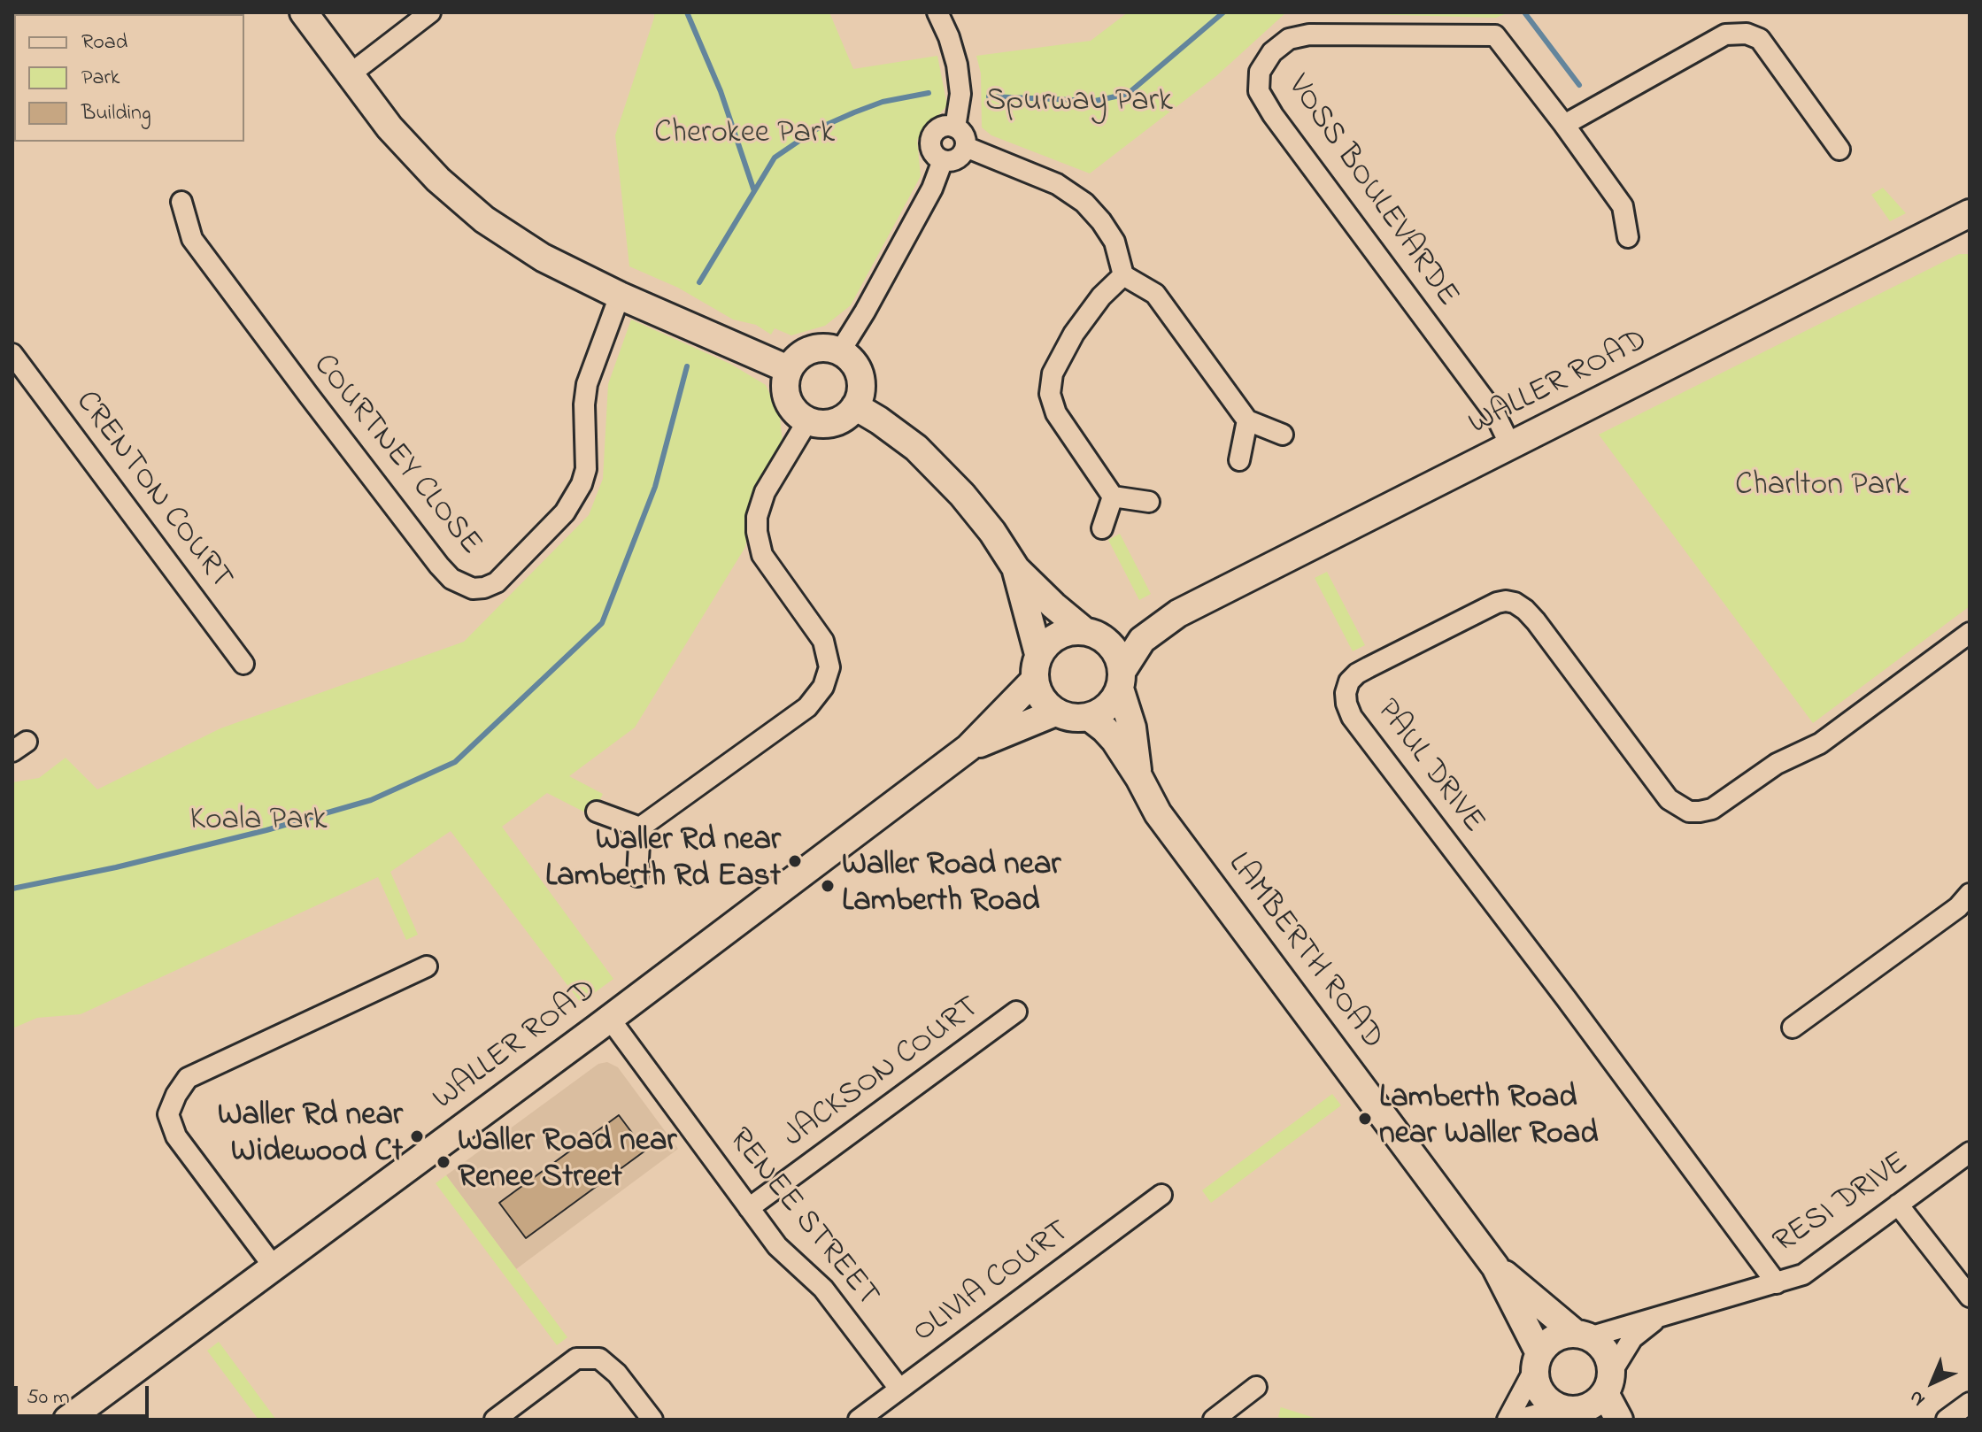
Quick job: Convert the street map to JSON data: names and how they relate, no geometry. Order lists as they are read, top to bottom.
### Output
{
  "streets": {
    "street": [
      "VOSS BOULEVARDE",
      "WALLER ROAD",
      "COURTNEY CLOSE",
      "CRENTON COURT",
      "PAUL DRIVE",
      "LAMBERTH ROAD",
      "JACKSON COURT",
      "RESI DRIVE",
      "RENEE STREET",
      "OLIVIA COURT"
    ]
  },
  "crossings": [
    ["VOSS BOULEVARDE", "WALLER ROAD"],
    ["WALLER ROAD", "LAMBERTH ROAD"],
    ["WALLER ROAD", "RENEE STREET"],
    ["PAUL DRIVE", "RESI DRIVE"],
    ["LAMBERTH ROAD", "RESI DRIVE"],
    ["JACKSON COURT", "RENEE STREET"],
    ["RENEE STREET", "OLIVIA COURT"]
  ],
  "parks": [
    "Spurway Park",
    "Cherokee Park",
    "Charlton Park",
    "Koala Park"
  ],
  "places": [
    "Waller Rd near Lamberth Rd East",
    "Waller Road near Lamberth Road",
    "Lamberth Road near Waller Road",
    "Waller Rd near Widewood Ct",
    "Waller Road near Renee Street"
  ],
  "legend": ["Road", "Park", "Building"],
  "scale_bar": "50 m",
  "north": "bottom left"
}
